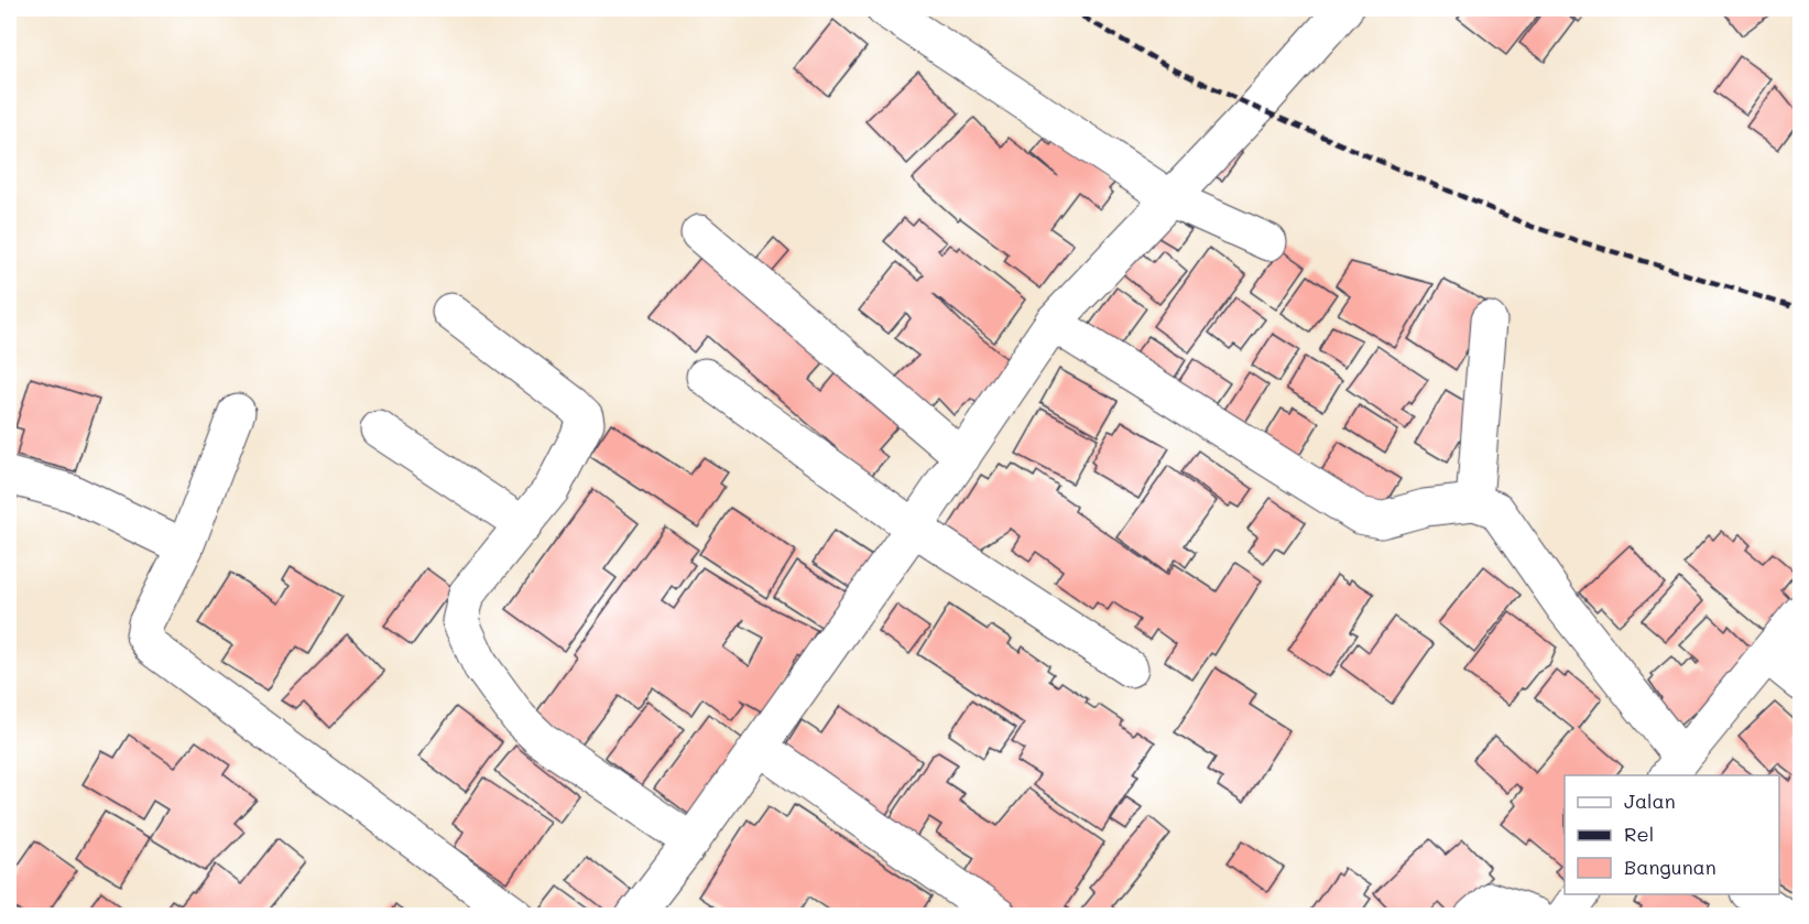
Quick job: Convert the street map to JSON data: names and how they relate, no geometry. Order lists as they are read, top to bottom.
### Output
{
  "legend": ["Jalan", "Rel", "Bangunan"]
}
